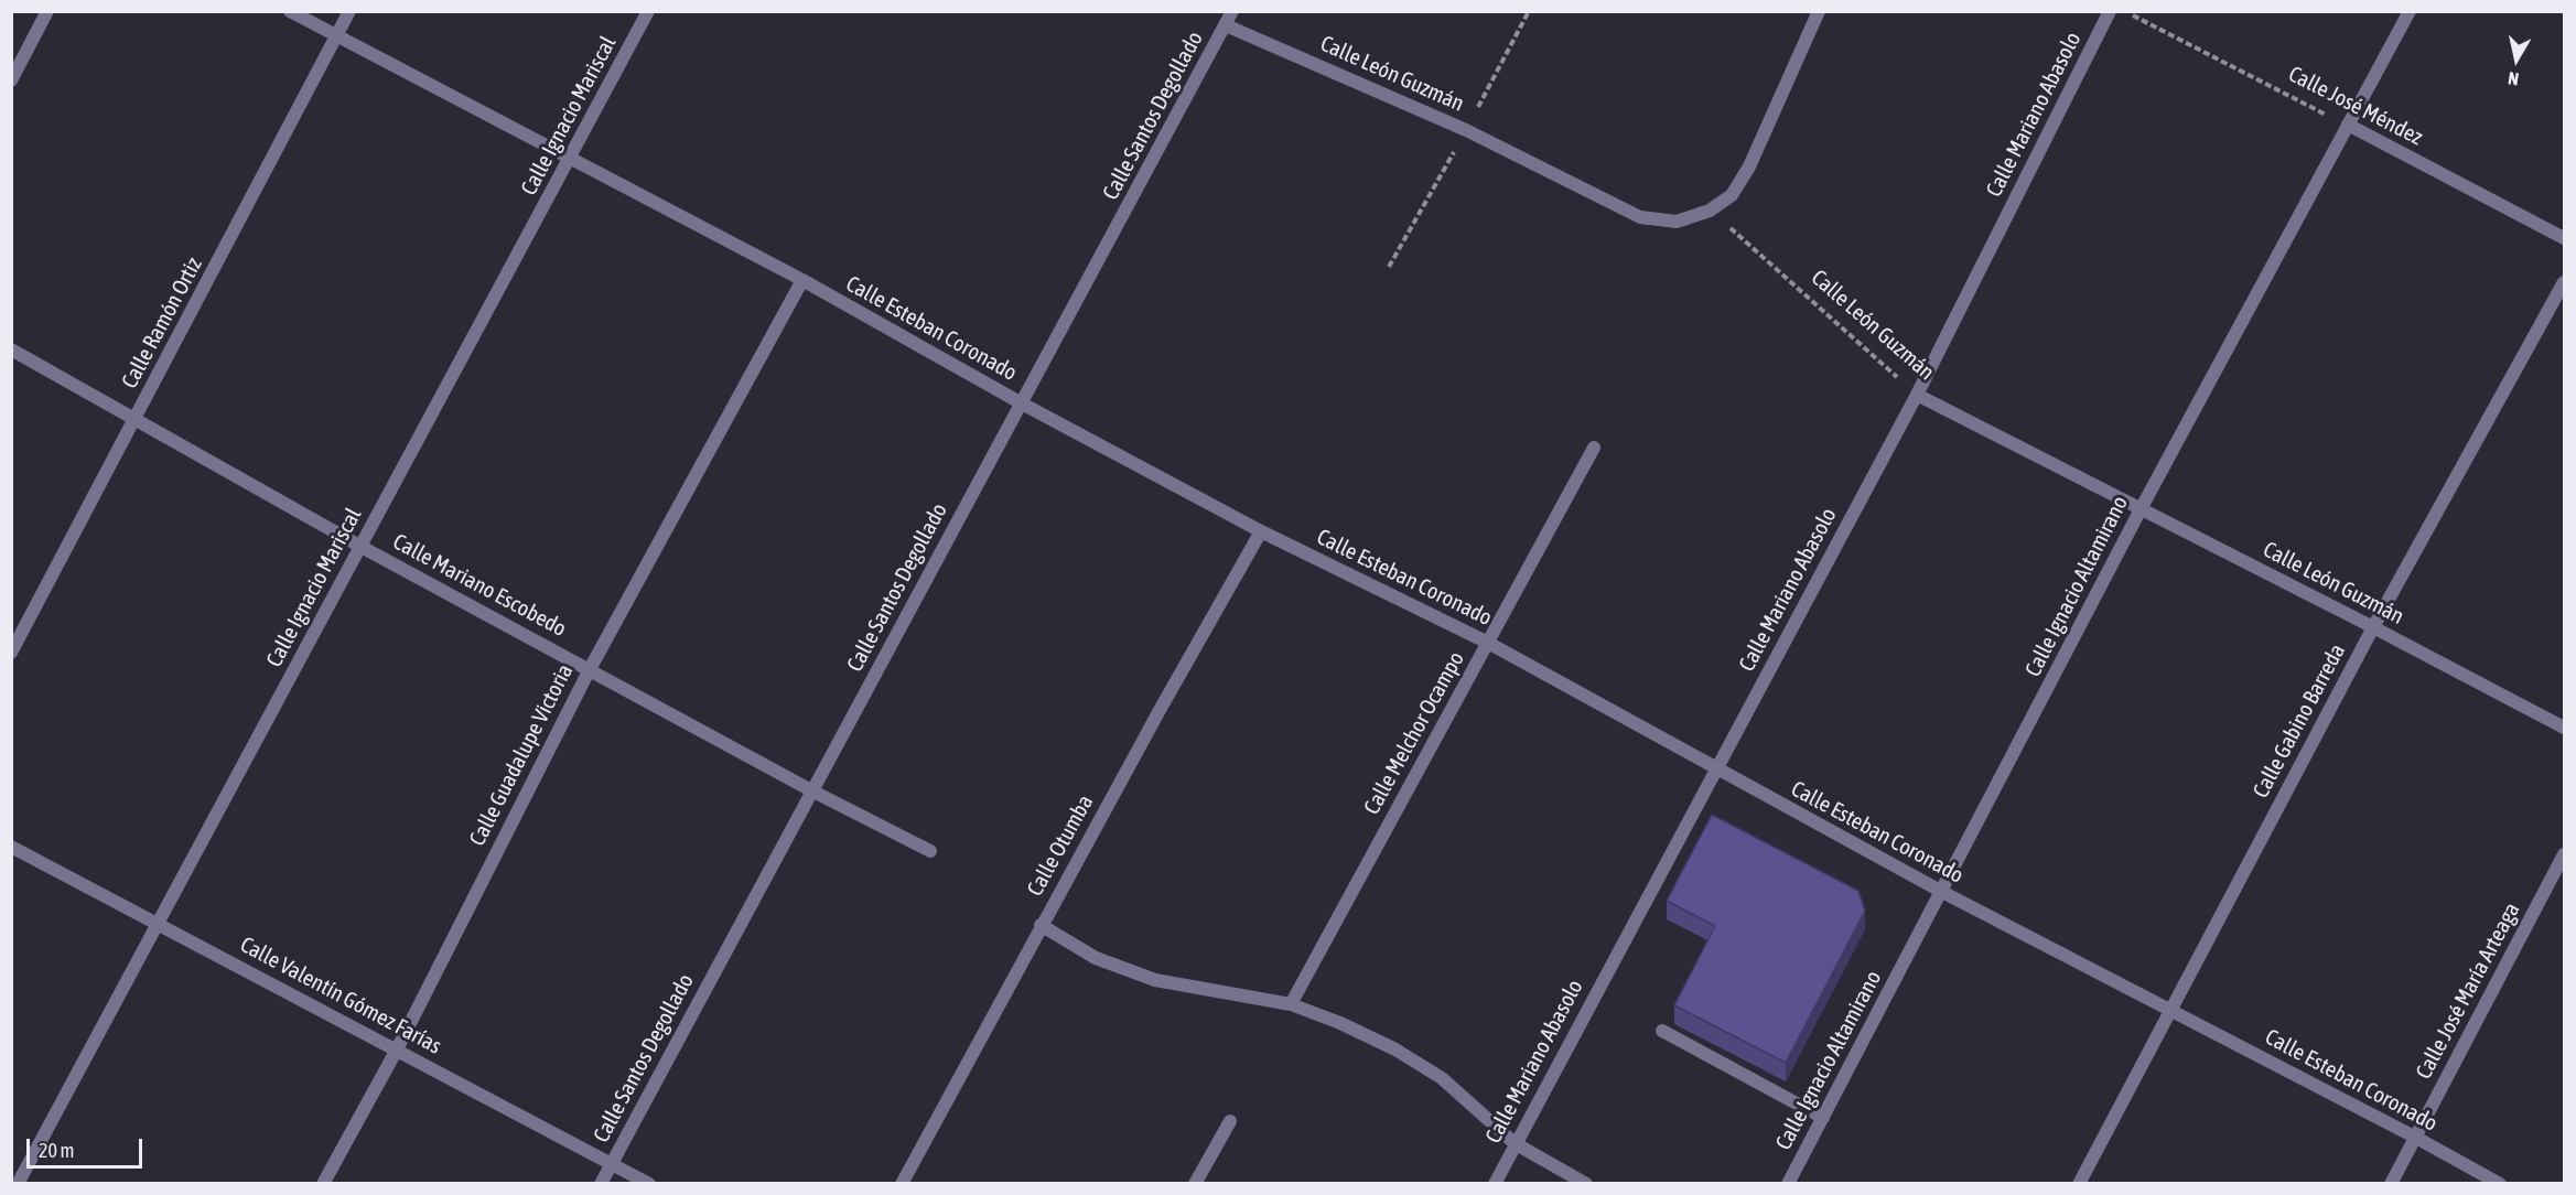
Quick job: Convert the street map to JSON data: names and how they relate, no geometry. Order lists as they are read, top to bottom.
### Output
{
  "streets": {
    "street": [
      "Calle León Guzmán",
      "Calle José Méndez",
      "Calle Mariano Abasolo",
      "Calle Ignacio Mariscal",
      "Calle Santos Degollado",
      "Calle Ramón Ortiz",
      "Calle Esteban Coronado",
      "Calle Mariano Escobedo",
      "Calle Ignacio Altamirano",
      "Calle Gabino Barreda",
      "Calle Melchor Ocampo",
      "Calle Guadalupe Victoria",
      "Calle Otumba",
      "Calle José María Arteaga",
      "Calle Valentín Gómez Farías"
    ]
  },
  "crossings": [
    ["Calle León Guzmán", "Calle Mariano Abasolo"],
    ["Calle León Guzmán", "Calle Santos Degollado"],
    ["Calle León Guzmán", "Calle Ignacio Altamirano"],
    ["Calle León Guzmán", "Calle Gabino Barreda"],
    ["Calle José Méndez", "Calle Ignacio Altamirano"],
    ["Calle Mariano Abasolo", "Calle Esteban Coronado"],
    ["Calle Ignacio Mariscal", "Calle Esteban Coronado"],
    ["Calle Ignacio Mariscal", "Calle Mariano Escobedo"],
    ["Calle Ignacio Mariscal", "Calle Valentín Gómez Farías"],
    ["Calle Santos Degollado", "Calle Esteban Coronado"],
    ["Calle Santos Degollado", "Calle Mariano Escobedo"],
    ["Calle Santos Degollado", "Calle Valentín Gómez Farías"],
    ["Calle Ramón Ortiz", "Calle Esteban Coronado"],
    ["Calle Ramón Ortiz", "Calle Mariano Escobedo"],
    ["Calle Esteban Coronado", "Calle Ignacio Altamirano"],
    ["Calle Esteban Coronado", "Calle Gabino Barreda"],
    ["Calle Esteban Coronado", "Calle Melchor Ocampo"],
    ["Calle Esteban Coronado", "Calle Guadalupe Victoria"],
    ["Calle Esteban Coronado", "Calle Otumba"],
    ["Calle Esteban Coronado", "Calle José María Arteaga"],
    ["Calle Mariano Escobedo", "Calle Guadalupe Victoria"],
    ["Calle Guadalupe Victoria", "Calle Valentín Gómez Farías"]
  ],
  "scale_bar": "20 m",
  "north": "bottom"
}
